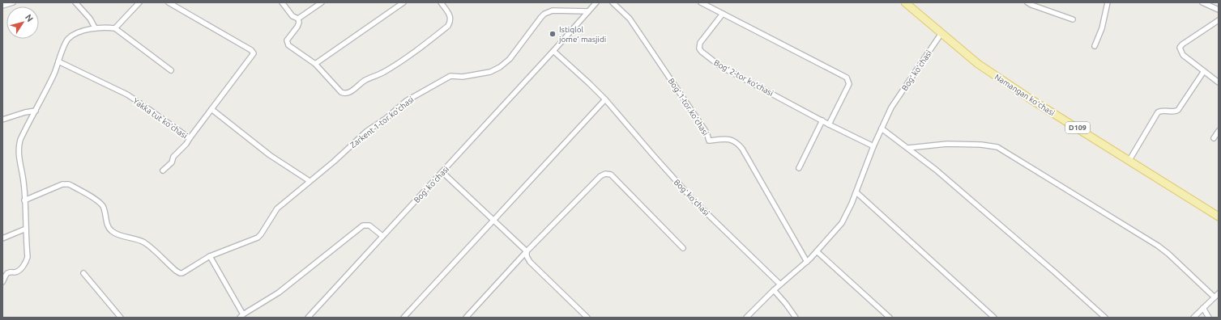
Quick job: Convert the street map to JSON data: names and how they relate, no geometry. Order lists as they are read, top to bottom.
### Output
{
  "streets": {
    "main road": ["Namangan koʻchasi", "D109"],
    "street": [
      "Bogʻ koʻchasi",
      "Bogʻ 2-tor koʻchasi",
      "Bogʻ 1-tor koʻchasi",
      "Yakka tut koʻchasi",
      "Zarkent 1-tor koʻchasi"
    ]
  },
  "crossings": [
    ["Bogʻ koʻchasi", "Bogʻ 2-tor koʻchasi"],
    ["Bogʻ koʻchasi", "Namangan koʻchasi"],
    ["Bogʻ koʻchasi", "Bogʻ 1-tor koʻchasi"],
    ["Bogʻ koʻchasi", "Zarkent 1-tor koʻchasi"]
  ],
  "places": ["Istiqlol jome’ masjidi"],
  "north": "top right"
}
